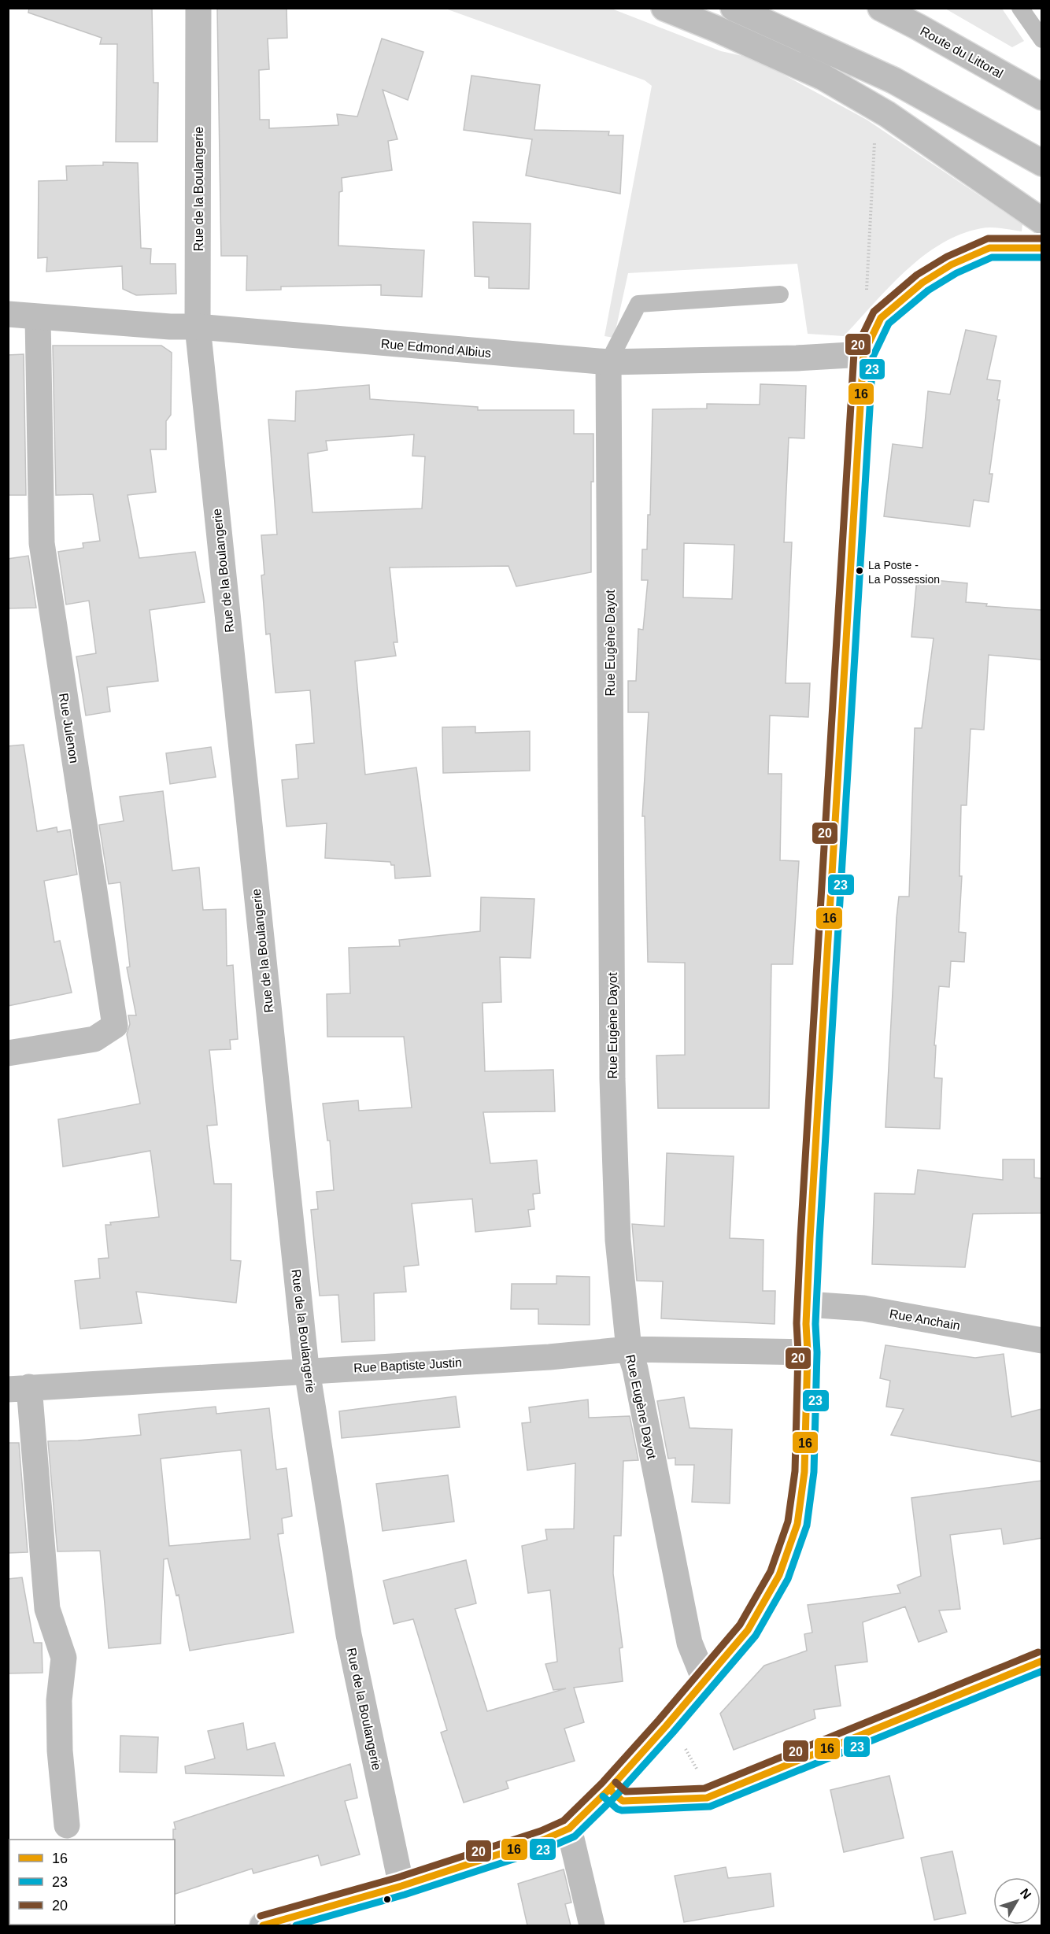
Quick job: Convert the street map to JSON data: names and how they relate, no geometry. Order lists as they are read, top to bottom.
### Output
{
  "streets": {
    "main road": [
      "Route du Littoral",
      "Rue de la Boulangerie",
      "Rue Edmond Albius",
      "Rue Eugène Dayot",
      "Rue Julenon",
      "Rue Anchain",
      "Rue Baptiste Justin"
    ]
  },
  "crossings": [
    ["Rue de la Boulangerie", "Rue Edmond Albius"],
    ["Rue de la Boulangerie", "Rue Baptiste Justin"],
    ["Rue Edmond Albius", "Rue Eugène Dayot"],
    ["Rue Edmond Albius", "Rue Julenon"],
    ["Rue Eugène Dayot", "Rue Baptiste Justin"]
  ],
  "places": ["La Poste - La Possession"],
  "lines": ["transit line 20", "transit line 16", "transit line 23"],
  "legend": ["16", "23", "20"],
  "north": "top right"
}
